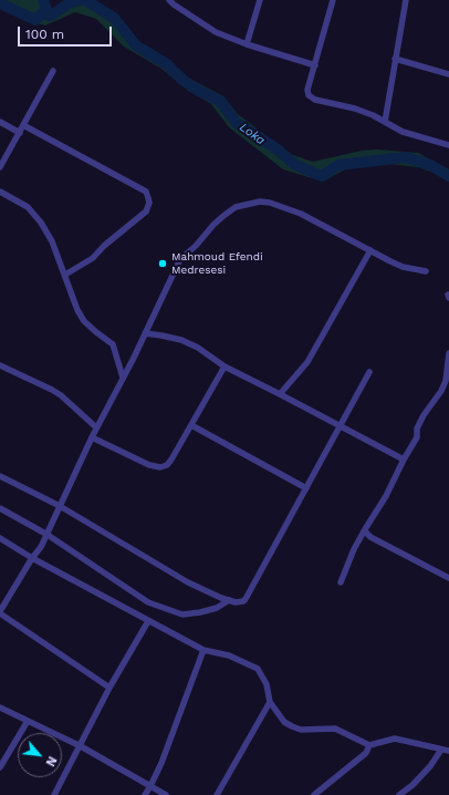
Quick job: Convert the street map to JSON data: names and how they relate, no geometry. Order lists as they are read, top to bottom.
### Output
{
  "water": ["Loka"],
  "places": ["Mahmoud Efendi Medresesi"],
  "scale_bar": "100 m",
  "north": "bottom right"
}
